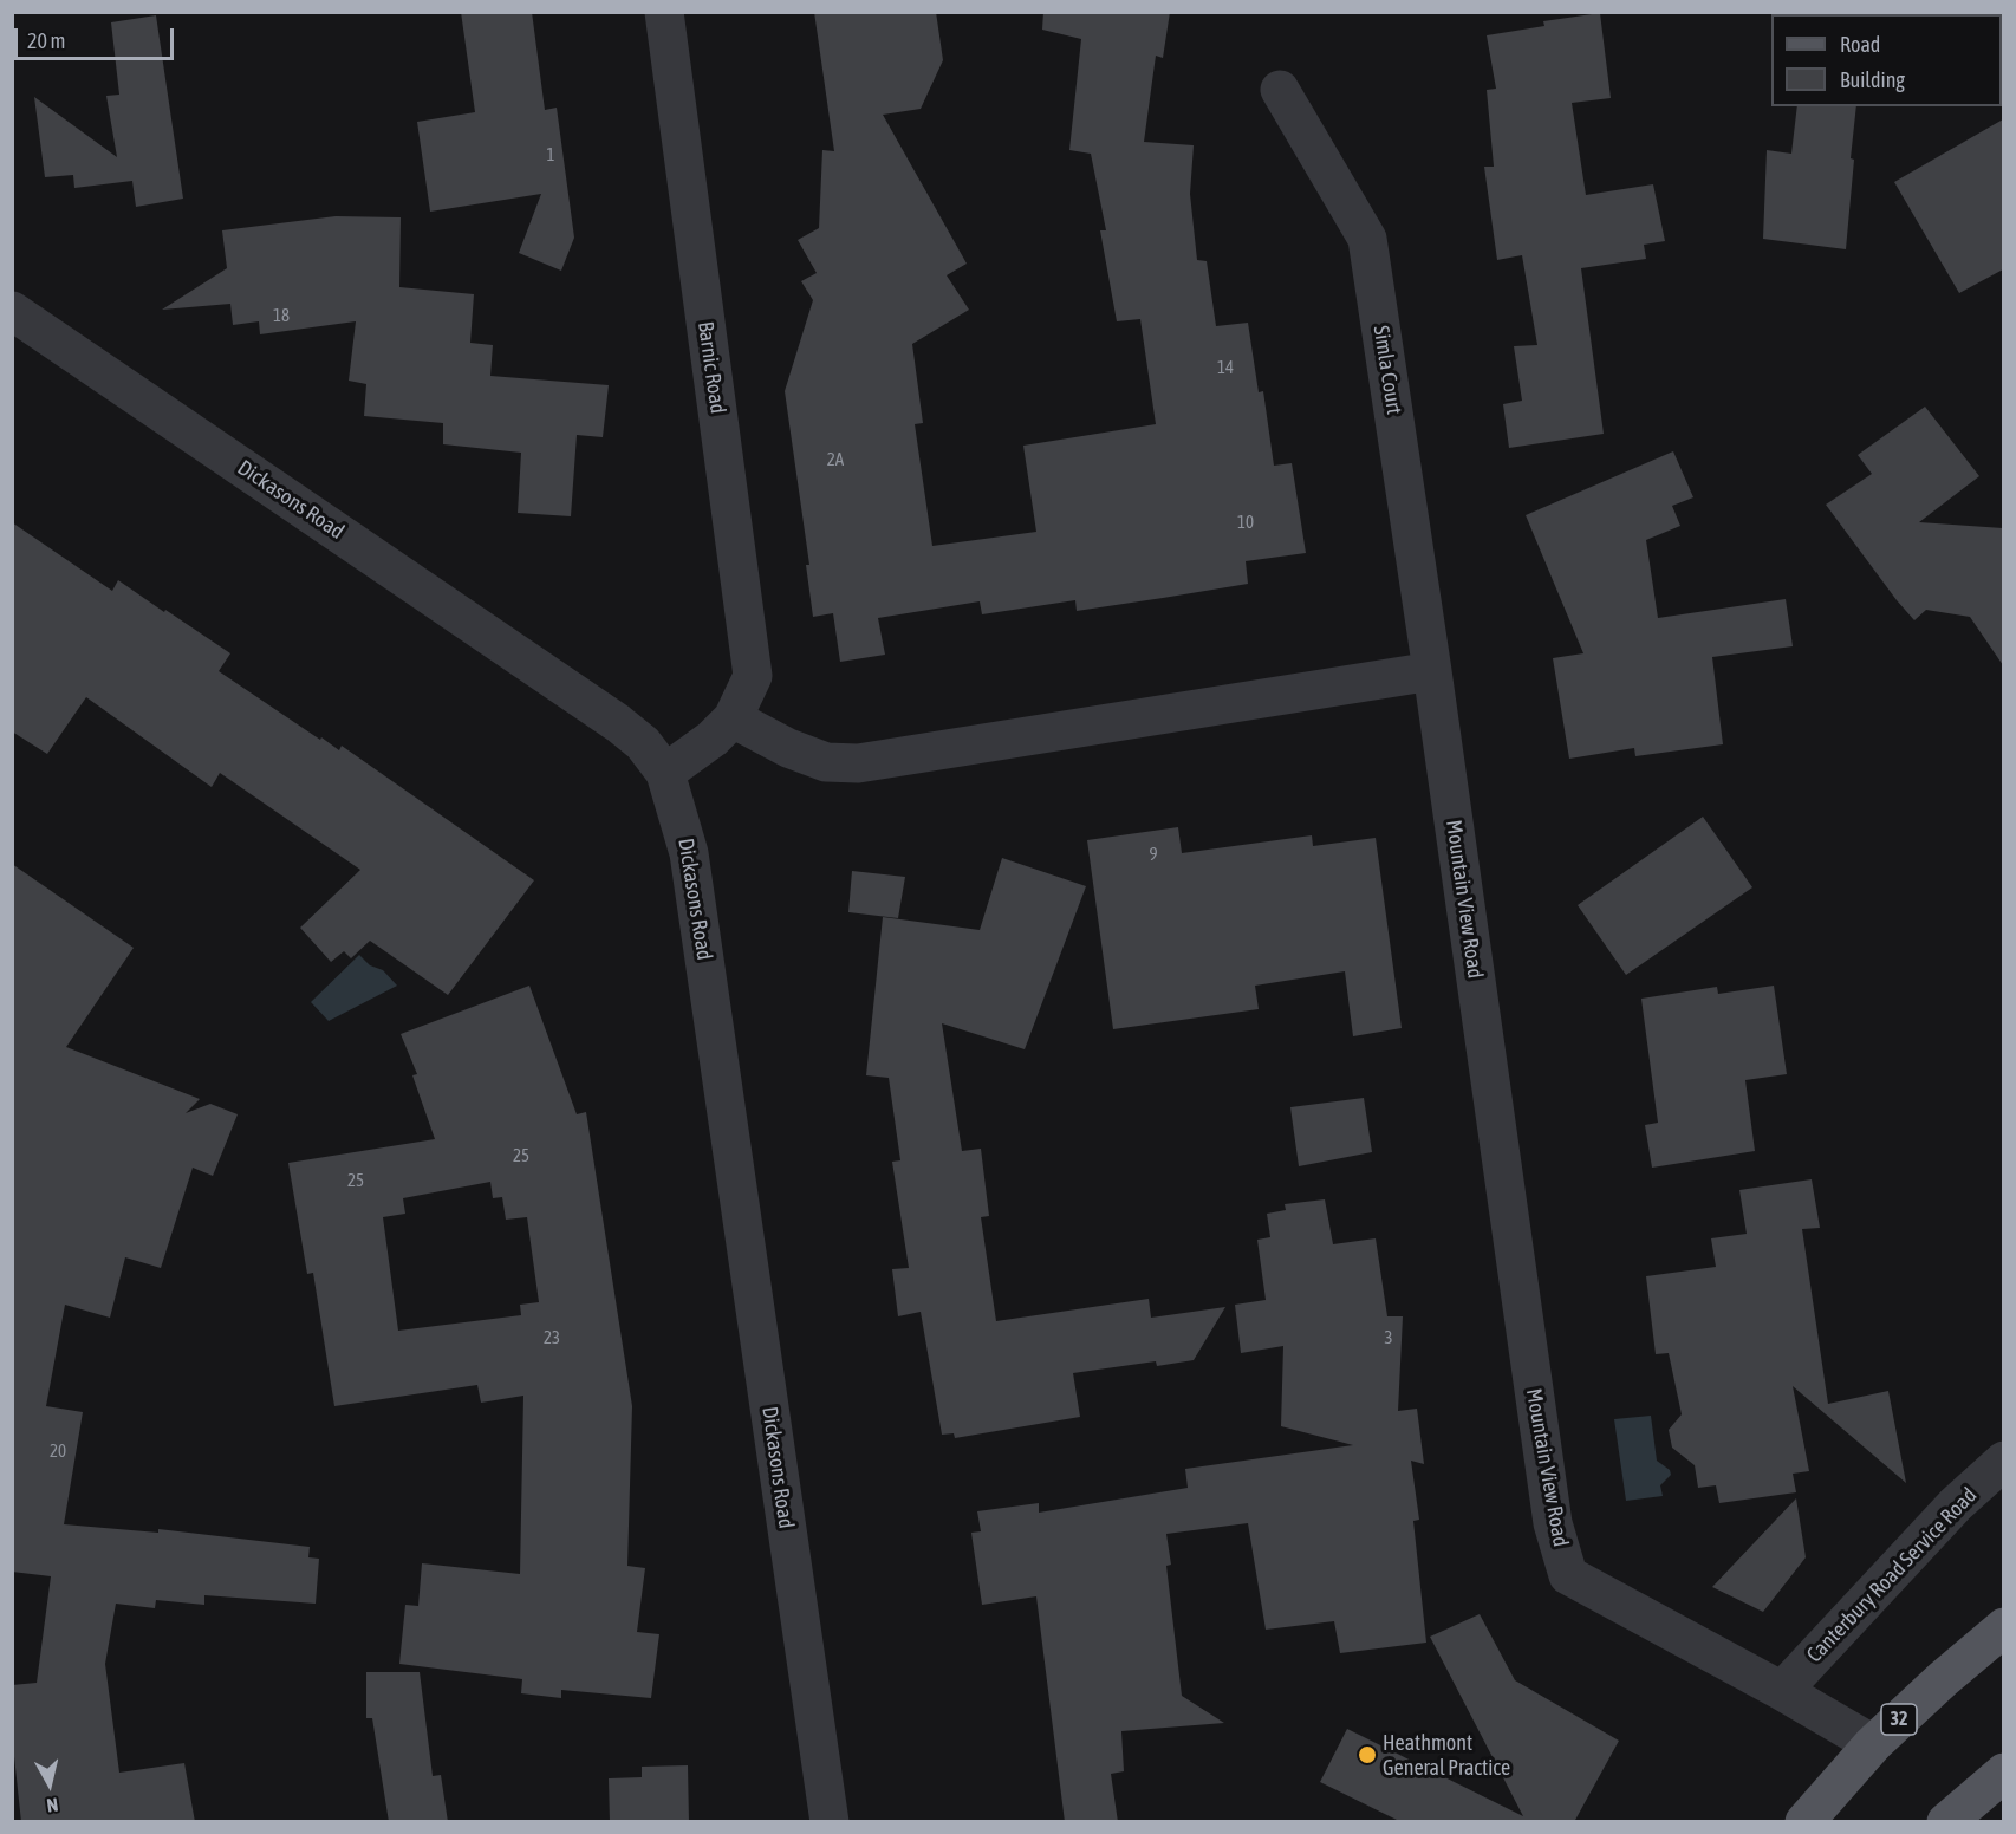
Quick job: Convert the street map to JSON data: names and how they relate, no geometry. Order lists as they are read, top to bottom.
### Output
{
  "streets": {
    "main road": ["32"],
    "street": [
      "Barnic Road",
      "Simla Court",
      "Dickasons Road",
      "Mountain View Road",
      "Canterbury Road Service Road"
    ]
  },
  "crossings": [
    ["Simla Court", "Mountain View Road"],
    ["Mountain View Road", "Canterbury Road Service Road"],
    ["Mountain View Road", "32"]
  ],
  "places": ["Heathmont General Practice"],
  "house_numbers": [
    "1",
    "18",
    "14",
    "2A",
    "10",
    "9",
    "25",
    "25",
    "23",
    "3",
    "20"
  ],
  "legend": ["Road", "Building"],
  "scale_bar": "20 m",
  "north": "bottom"
}
